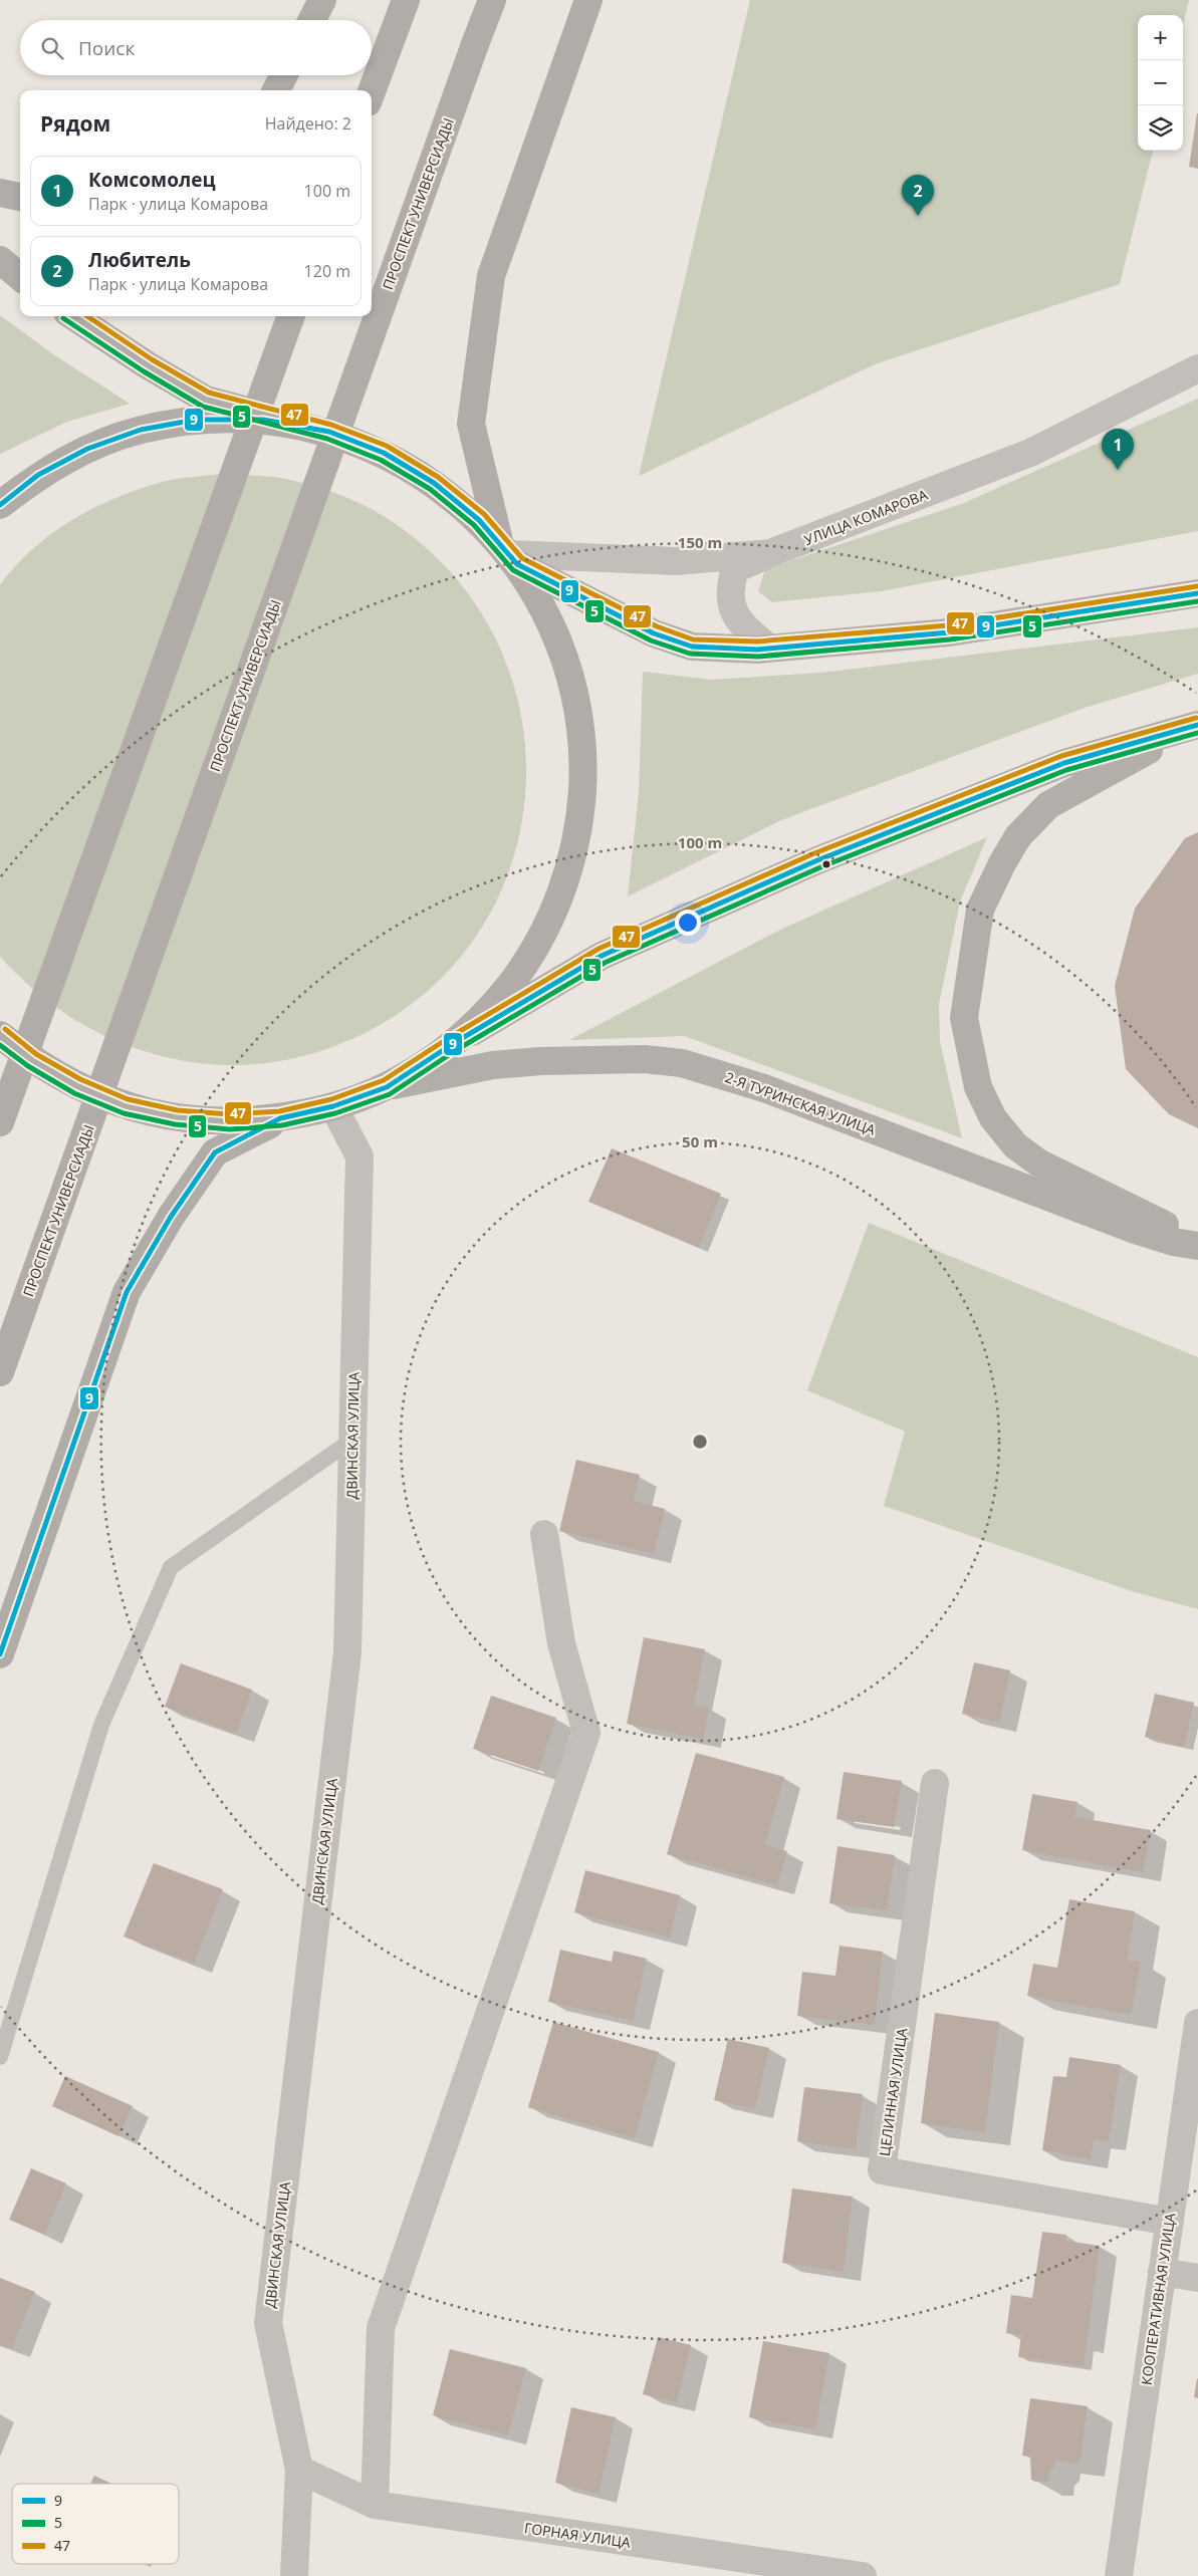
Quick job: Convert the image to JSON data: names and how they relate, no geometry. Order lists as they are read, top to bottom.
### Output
{
  "streets": {
    "main road": ["ПРОСПЕКТ УНИВЕРСИАДЫ"],
    "street": [
      "УЛИЦА КОМАРОВА",
      "2-Я ТУРИНСКАЯ УЛИЦА",
      "ДВИНСКАЯ УЛИЦА",
      "ЦЕЛИННАЯ УЛИЦА",
      "КООПЕРАТИВНАЯ УЛИЦА",
      "ГОРНАЯ УЛИЦА"
    ]
  },
  "crossings": [
    ["ДВИНСКАЯ УЛИЦА", "ГОРНАЯ УЛИЦА"],
    ["ЦЕЛИННАЯ УЛИЦА", "КООПЕРАТИВНАЯ УЛИЦА"]
  ],
  "lines": ["transit line 47", "transit line 5", "transit line 9"],
  "legend": ["9", "5", "47"],
  "page": {
    "map_buttons": ["+", "−"],
    "search": "Поиск",
    "heading": ["Рядом", "Найдено: 2"],
    "list": [
      {
        "mark": "1",
        "name": "Комсомолец",
        "note": "Парк · улица Комарова",
        "value": "100 m"
      },
      {
        "mark": "2",
        "name": "Любитель",
        "note": "Парк · улица Комарова",
        "value": "120 m"
      }
    ],
    "pins": ["2", "1"]
  },
  "rings": ["150 m", "100 m", "50 m"]
}
